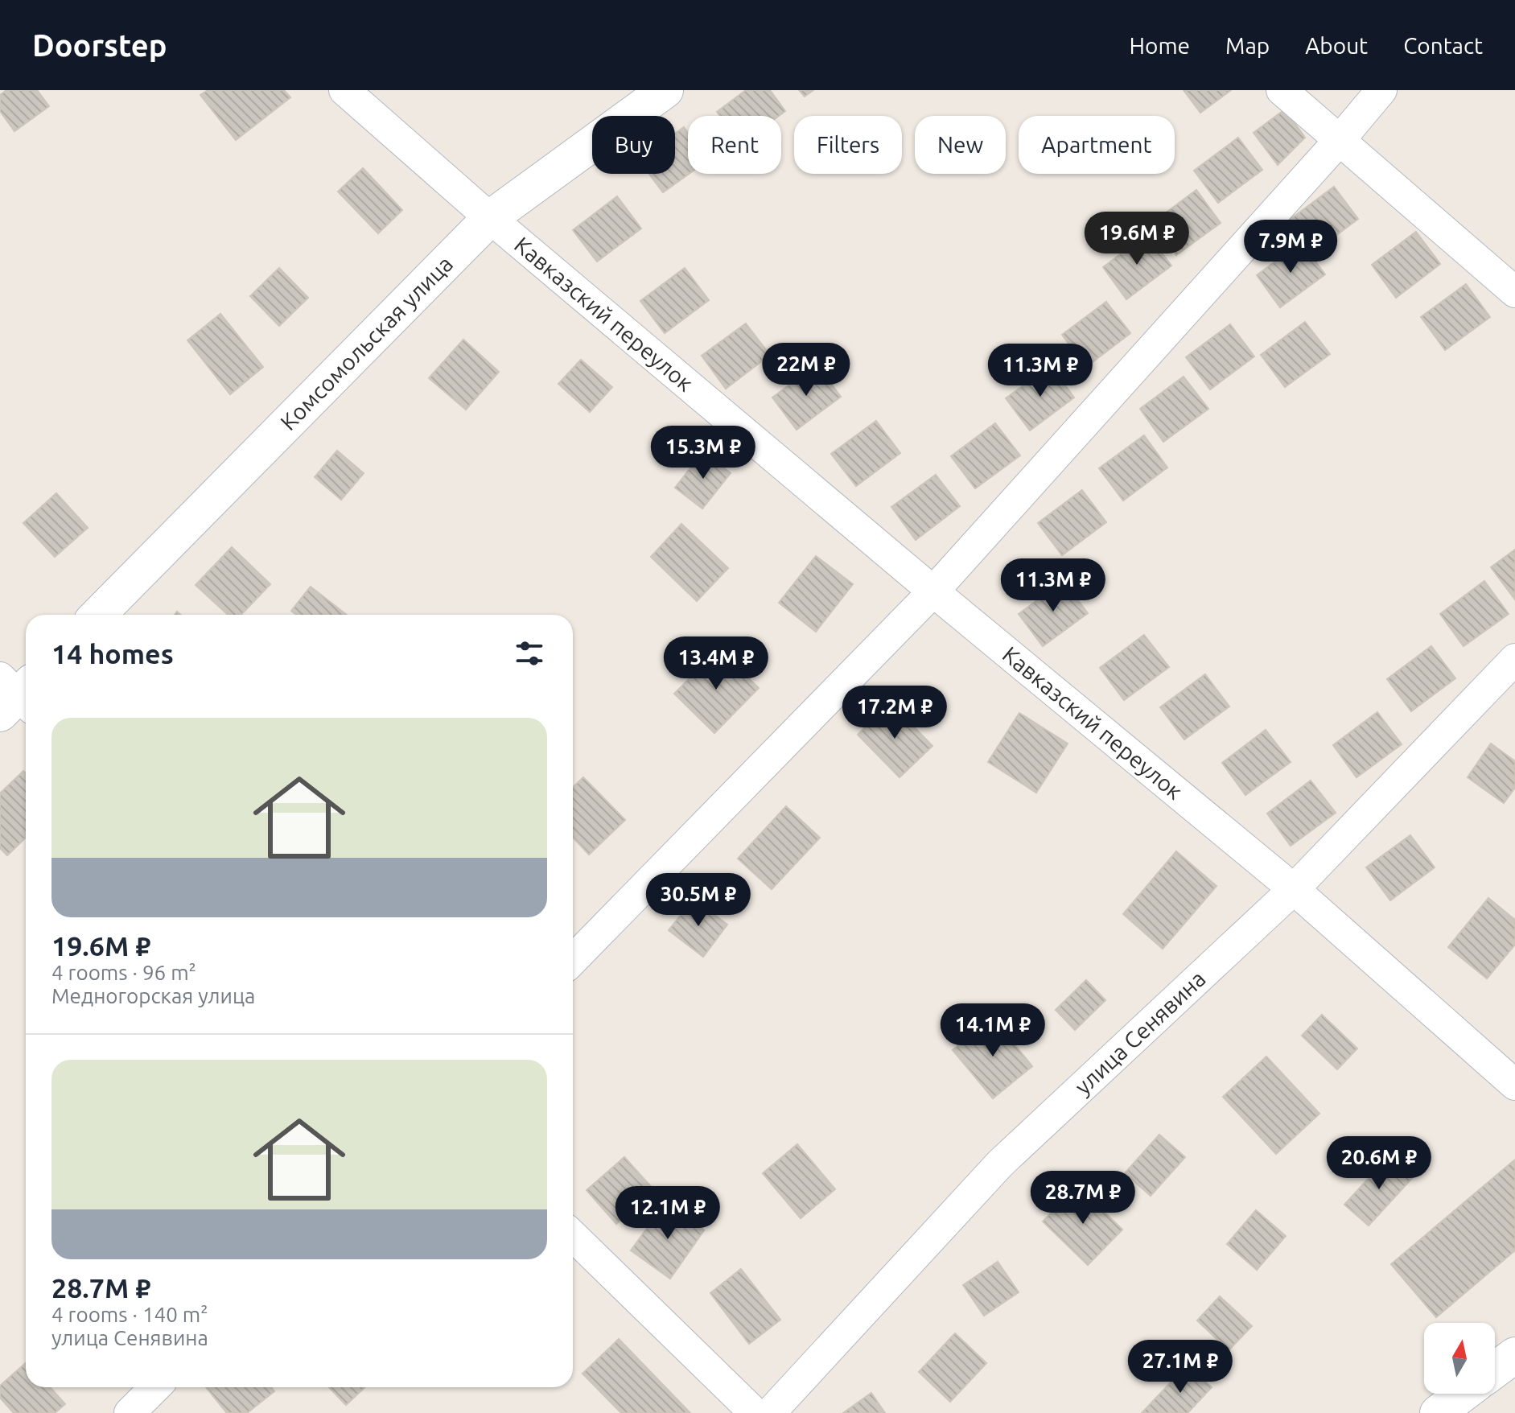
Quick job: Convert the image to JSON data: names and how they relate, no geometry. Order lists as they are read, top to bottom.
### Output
{
  "streets": {
    "main road": ["Комсомольская улица"],
    "street": ["Кавказский переулок", "улица Сенявина"]
  },
  "crossings": [
    ["Кавказский переулок", "Комсомольская улица"],
    ["Кавказский переулок", "улица Сенявина"]
  ],
  "north": "top",
  "page": {
    "header": "Doorstep",
    "nav": [
      "Home",
      "Map",
      "About",
      "Contact"
    ],
    "chip": [
      "Buy",
      "Rent",
      "Filters",
      "New",
      "Apartment"
    ],
    "price": [
      "19.6M ₽",
      "7.9M ₽",
      "22M ₽",
      "11.3M ₽",
      "15.3M ₽",
      "11.3M ₽",
      "13.4M ₽",
      "17.2M ₽",
      "30.5M ₽",
      "14.1M ₽",
      "20.6M ₽",
      "28.7M ₽",
      "12.1M ₽",
      "27.1M ₽"
    ],
    "heading": "14 homes",
    "list": [
      {
        "name": "19.6M ₽",
        "note": "4 rooms · 96 m² · Медногорская улица"
      },
      {
        "name": "28.7M ₽",
        "note": "4 rooms · 140 m² · улица Сенявина"
      }
    ]
  }
}
